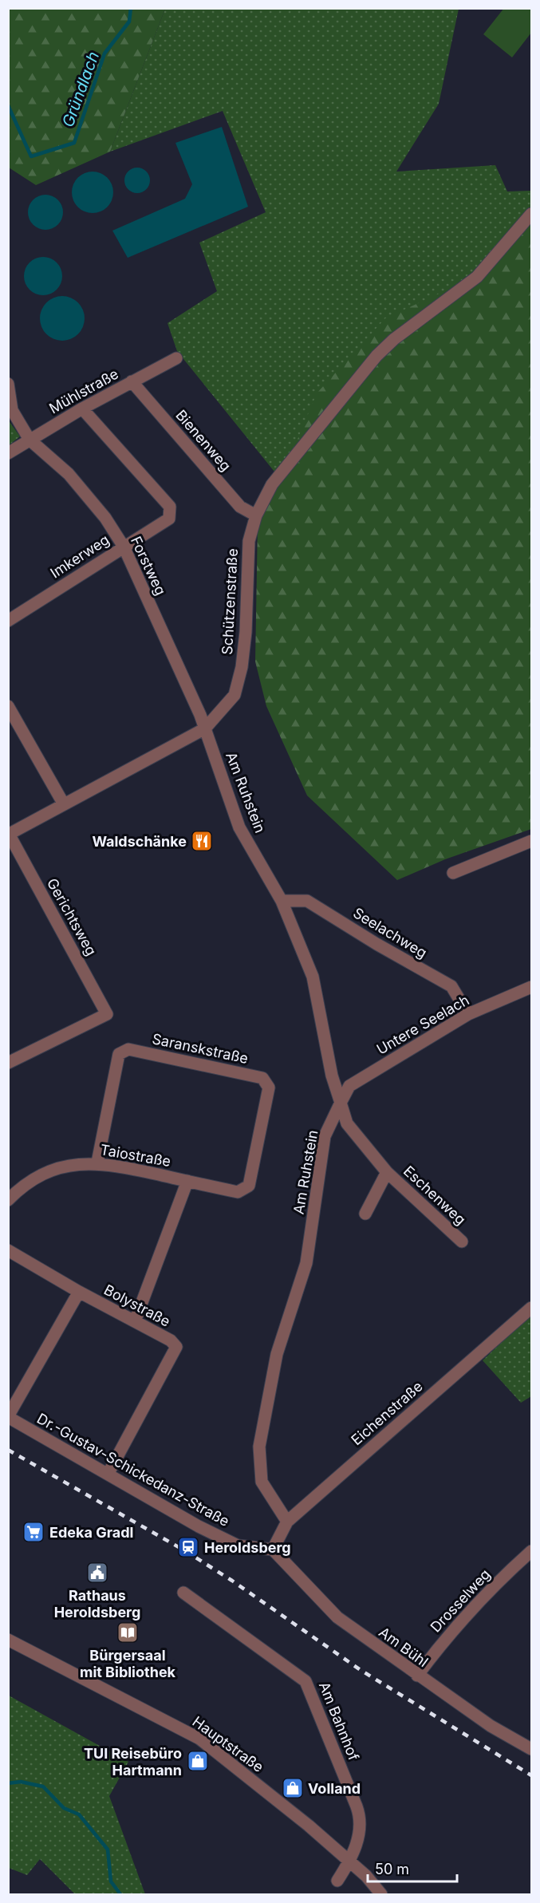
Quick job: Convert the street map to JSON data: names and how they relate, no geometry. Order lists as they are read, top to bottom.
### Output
{
  "streets": {
    "street": [
      "Mühlstraße",
      "Bienenweg",
      "Imkerweg",
      "Forstweg",
      "Schützenstraße",
      "Am Ruhstein",
      "Gerichtsweg",
      "Seelachweg",
      "Untere Seelach",
      "Saranskstraße",
      "Taiostraße",
      "Eschenweg",
      "Bolystraße",
      "Eichenstraße",
      "Dr.-Gustav-Schickedanz-Straße",
      "Drosselweg",
      "Am Bühl",
      "Am Bahnhof",
      "Hauptstraße"
    ]
  },
  "crossings": [
    ["Mühlstraße", "Bienenweg"],
    ["Mühlstraße", "Imkerweg"],
    ["Mühlstraße", "Forstweg"],
    ["Bienenweg", "Schützenstraße"],
    ["Imkerweg", "Forstweg"],
    ["Forstweg", "Schützenstraße"],
    ["Forstweg", "Am Ruhstein"],
    ["Schützenstraße", "Am Ruhstein"],
    ["Schützenstraße", "Gerichtsweg"],
    ["Am Ruhstein", "Seelachweg"],
    ["Am Ruhstein", "Untere Seelach"],
    ["Am Ruhstein", "Eschenweg"],
    ["Am Ruhstein", "Eichenstraße"],
    ["Seelachweg", "Untere Seelach"],
    ["Untere Seelach", "Eschenweg"],
    ["Saranskstraße", "Taiostraße"],
    ["Bolystraße", "Dr.-Gustav-Schickedanz-Straße"],
    ["Eichenstraße", "Dr.-Gustav-Schickedanz-Straße"],
    ["Eichenstraße", "Am Bühl"],
    ["Dr.-Gustav-Schickedanz-Straße", "Am Bühl"],
    ["Drosselweg", "Am Bühl"],
    ["Am Bahnhof", "Hauptstraße"]
  ],
  "water": ["Gründlach"],
  "places": {
    "restaurant": ["Waldschänke"],
    "supermarket": ["Edeka Gradl"],
    "station": ["Heroldsberg"],
    "public building": ["Rathaus Heroldsberg"],
    "library": ["Bürgersaal mit Bibliothek"],
    "shop": ["TUI Reisebüro Hartmann", "Volland"]
  },
  "scale_bar": "50 m"
}
